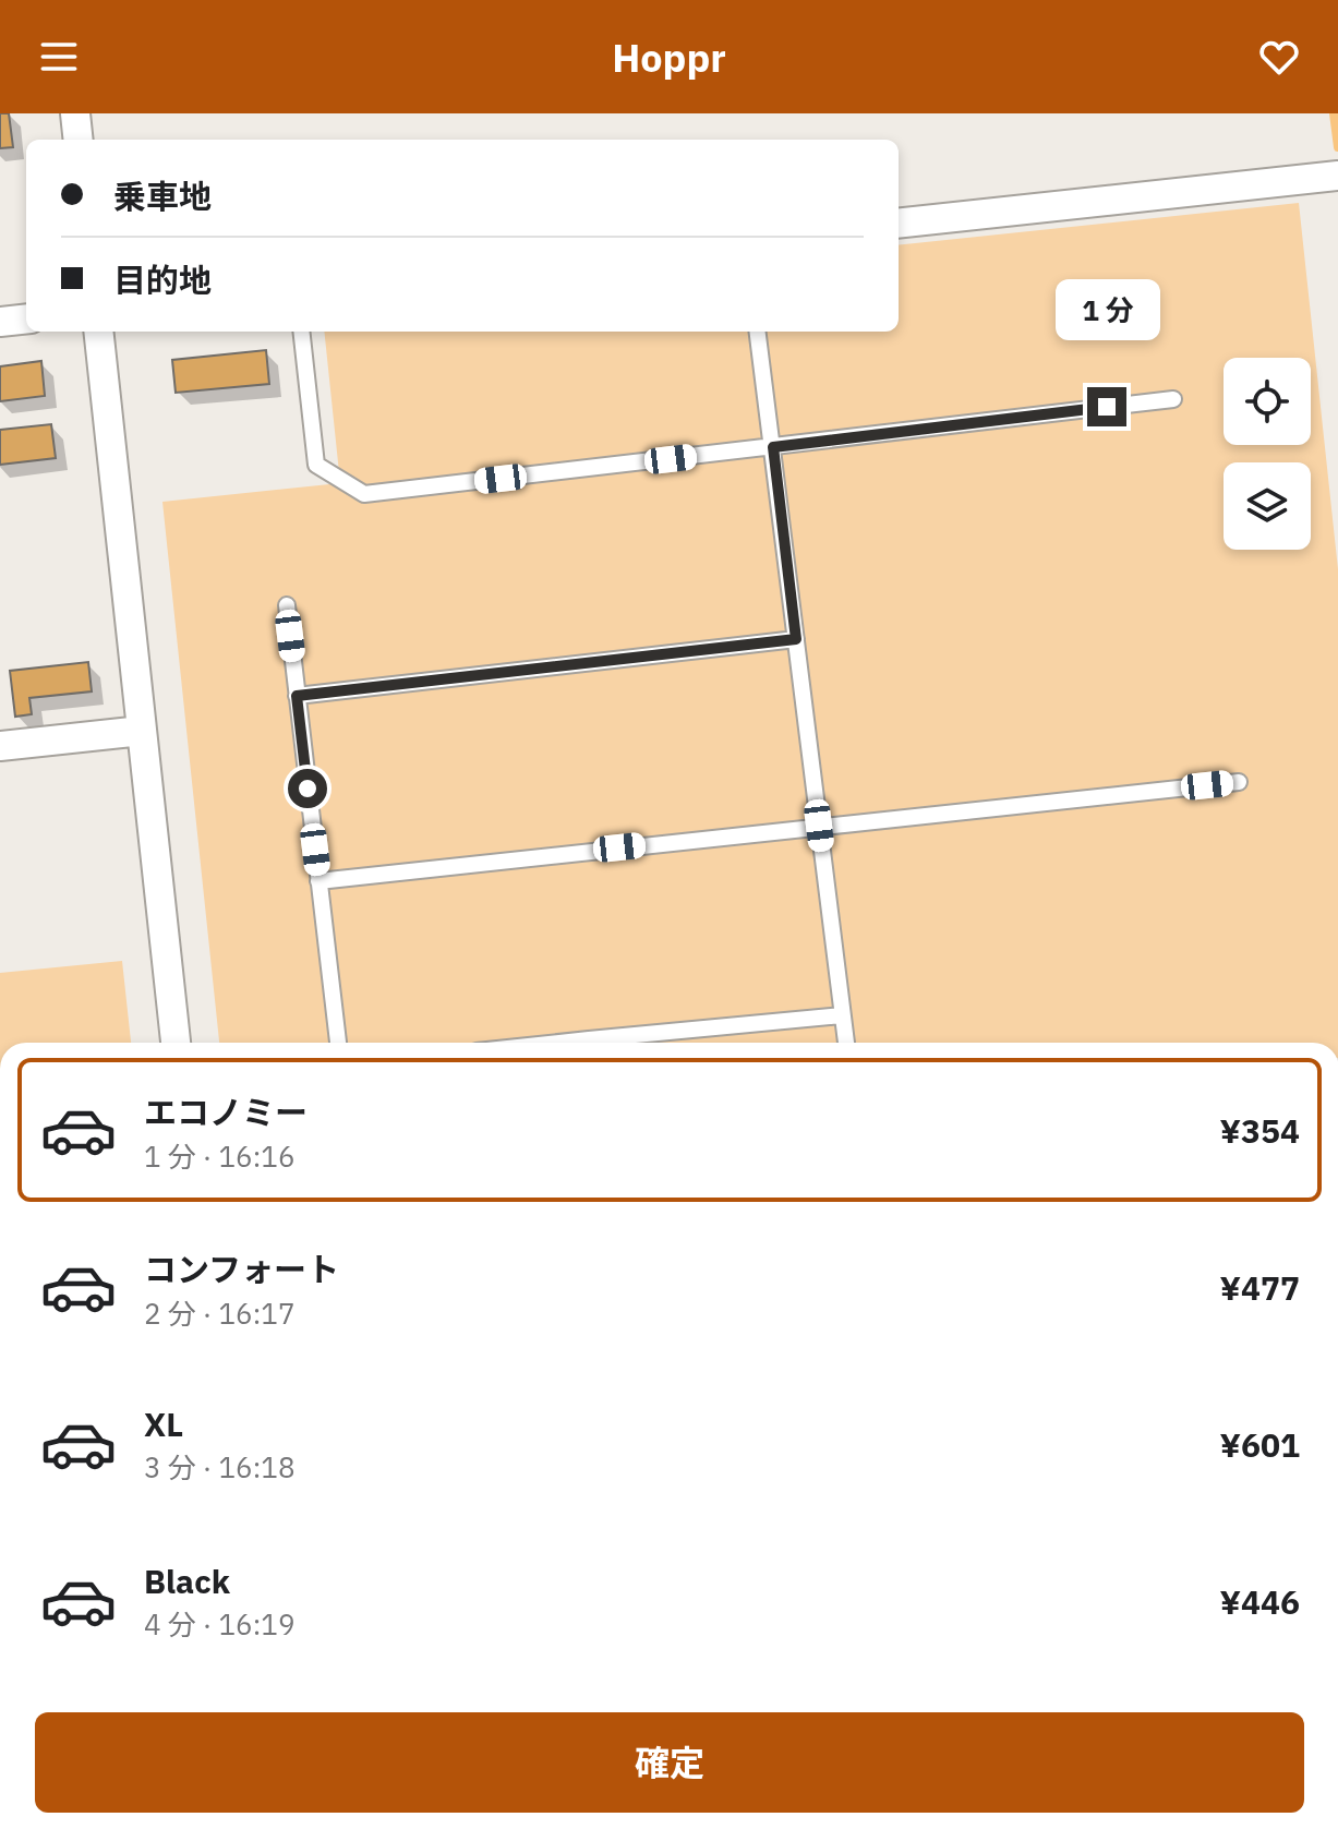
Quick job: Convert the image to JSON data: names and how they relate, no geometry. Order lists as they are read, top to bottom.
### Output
{
  "page": {
    "header": "Hoppr",
    "banner": ["乗車地", "目的地"],
    "bubble": "1 分",
    "list": [
      {
        "name": "エコノミー",
        "note": "1 分 · 16:16",
        "value": "¥354"
      },
      {
        "name": "コンフォート",
        "note": "2 分 · 16:17",
        "value": "¥477"
      },
      {
        "name": "XL",
        "note": "3 分 · 16:18",
        "value": "¥601"
      },
      {
        "name": "Black",
        "note": "4 分 · 16:19",
        "value": "¥446"
      }
    ],
    "buttons": "確定"
  }
}
